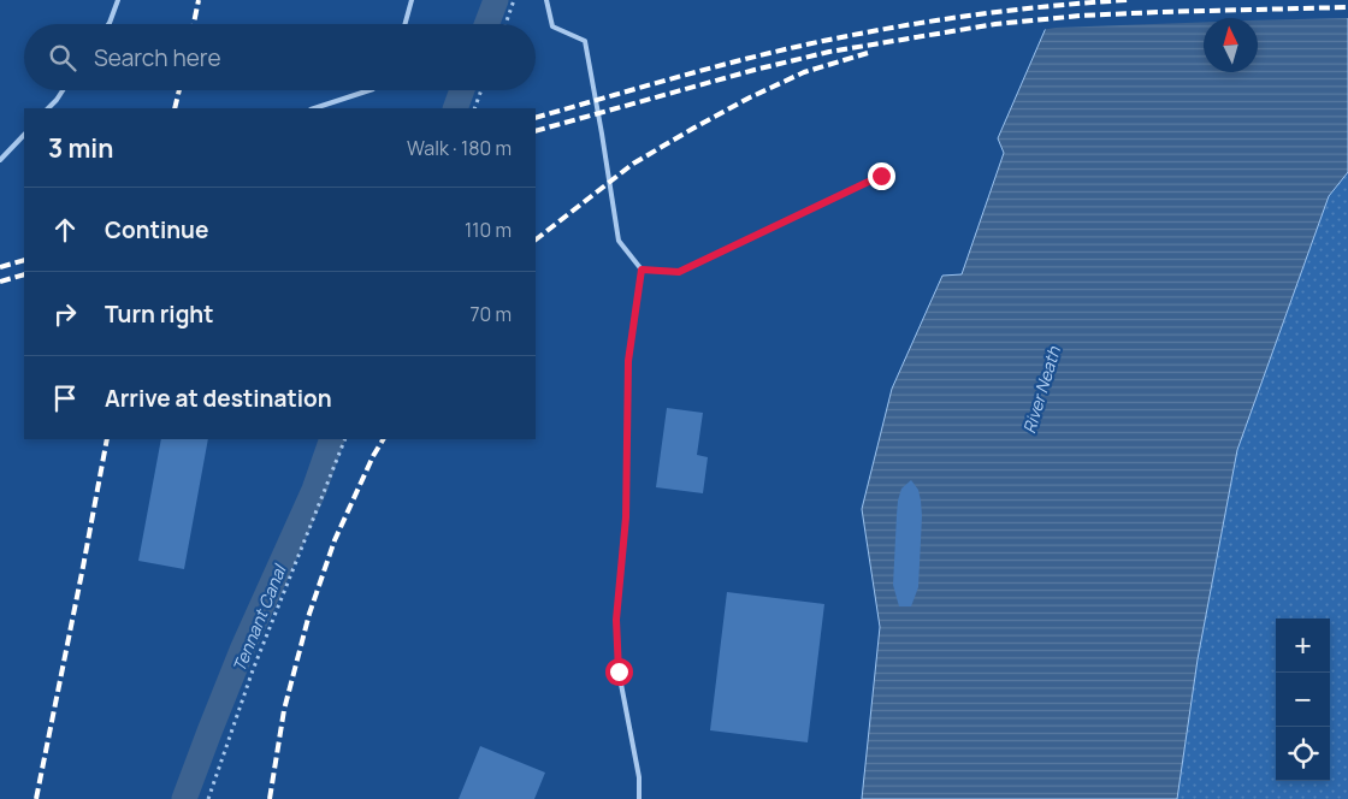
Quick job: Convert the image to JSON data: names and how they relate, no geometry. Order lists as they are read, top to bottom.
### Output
{
  "water": ["River Neath", "Tennant Canal"],
  "north": "top",
  "page": {
    "search": "Search here",
    "heading": ["3 min", "Walk · 180 m"],
    "list": [
      ["Continue", "110 m"],
      ["Turn right", "70 m"],
      "Arrive at destination"
    ],
    "map_buttons": ["+", "−"]
  }
}
